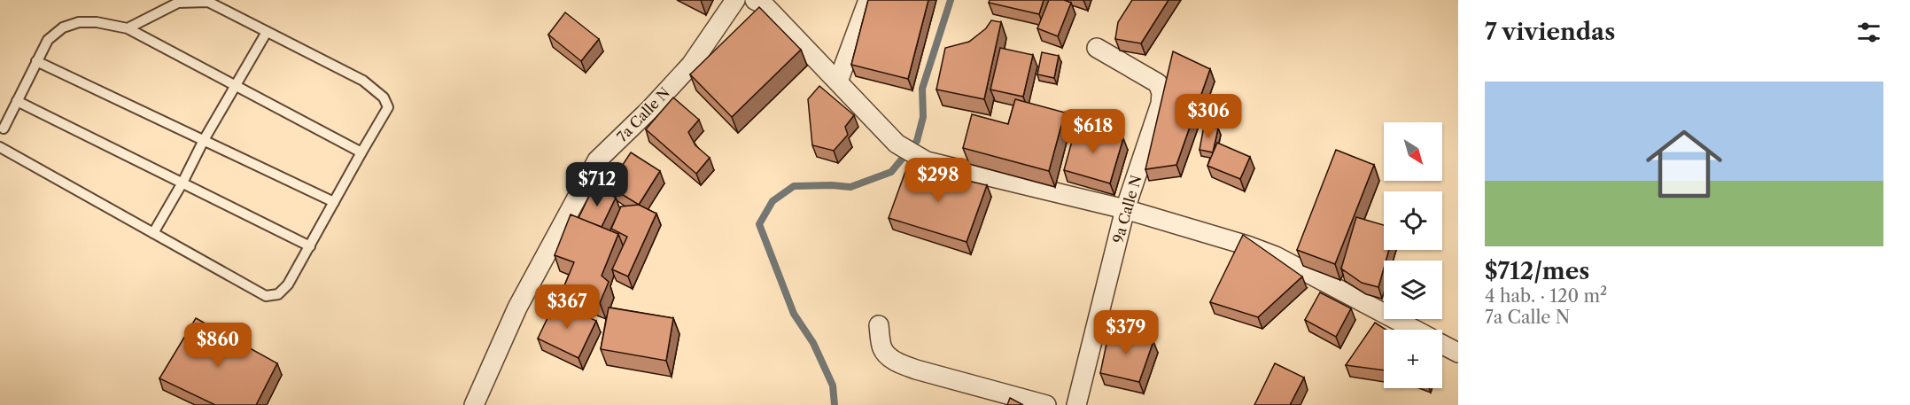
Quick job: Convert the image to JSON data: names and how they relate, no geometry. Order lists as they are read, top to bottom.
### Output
{
  "streets": {
    "street": ["7a Calle N", "9a Calle N"]
  },
  "north": "bottom right",
  "page": {
    "heading": "7 viviendas",
    "list": [
      {
        "name": "$712/mes",
        "note": "4 hab. · 120 m² · 7a Calle N"
      }
    ],
    "price": [
      "$306",
      "$618",
      "$298",
      "$712",
      "$367",
      "$379",
      "$860"
    ],
    "map_buttons": "+"
  }
}
